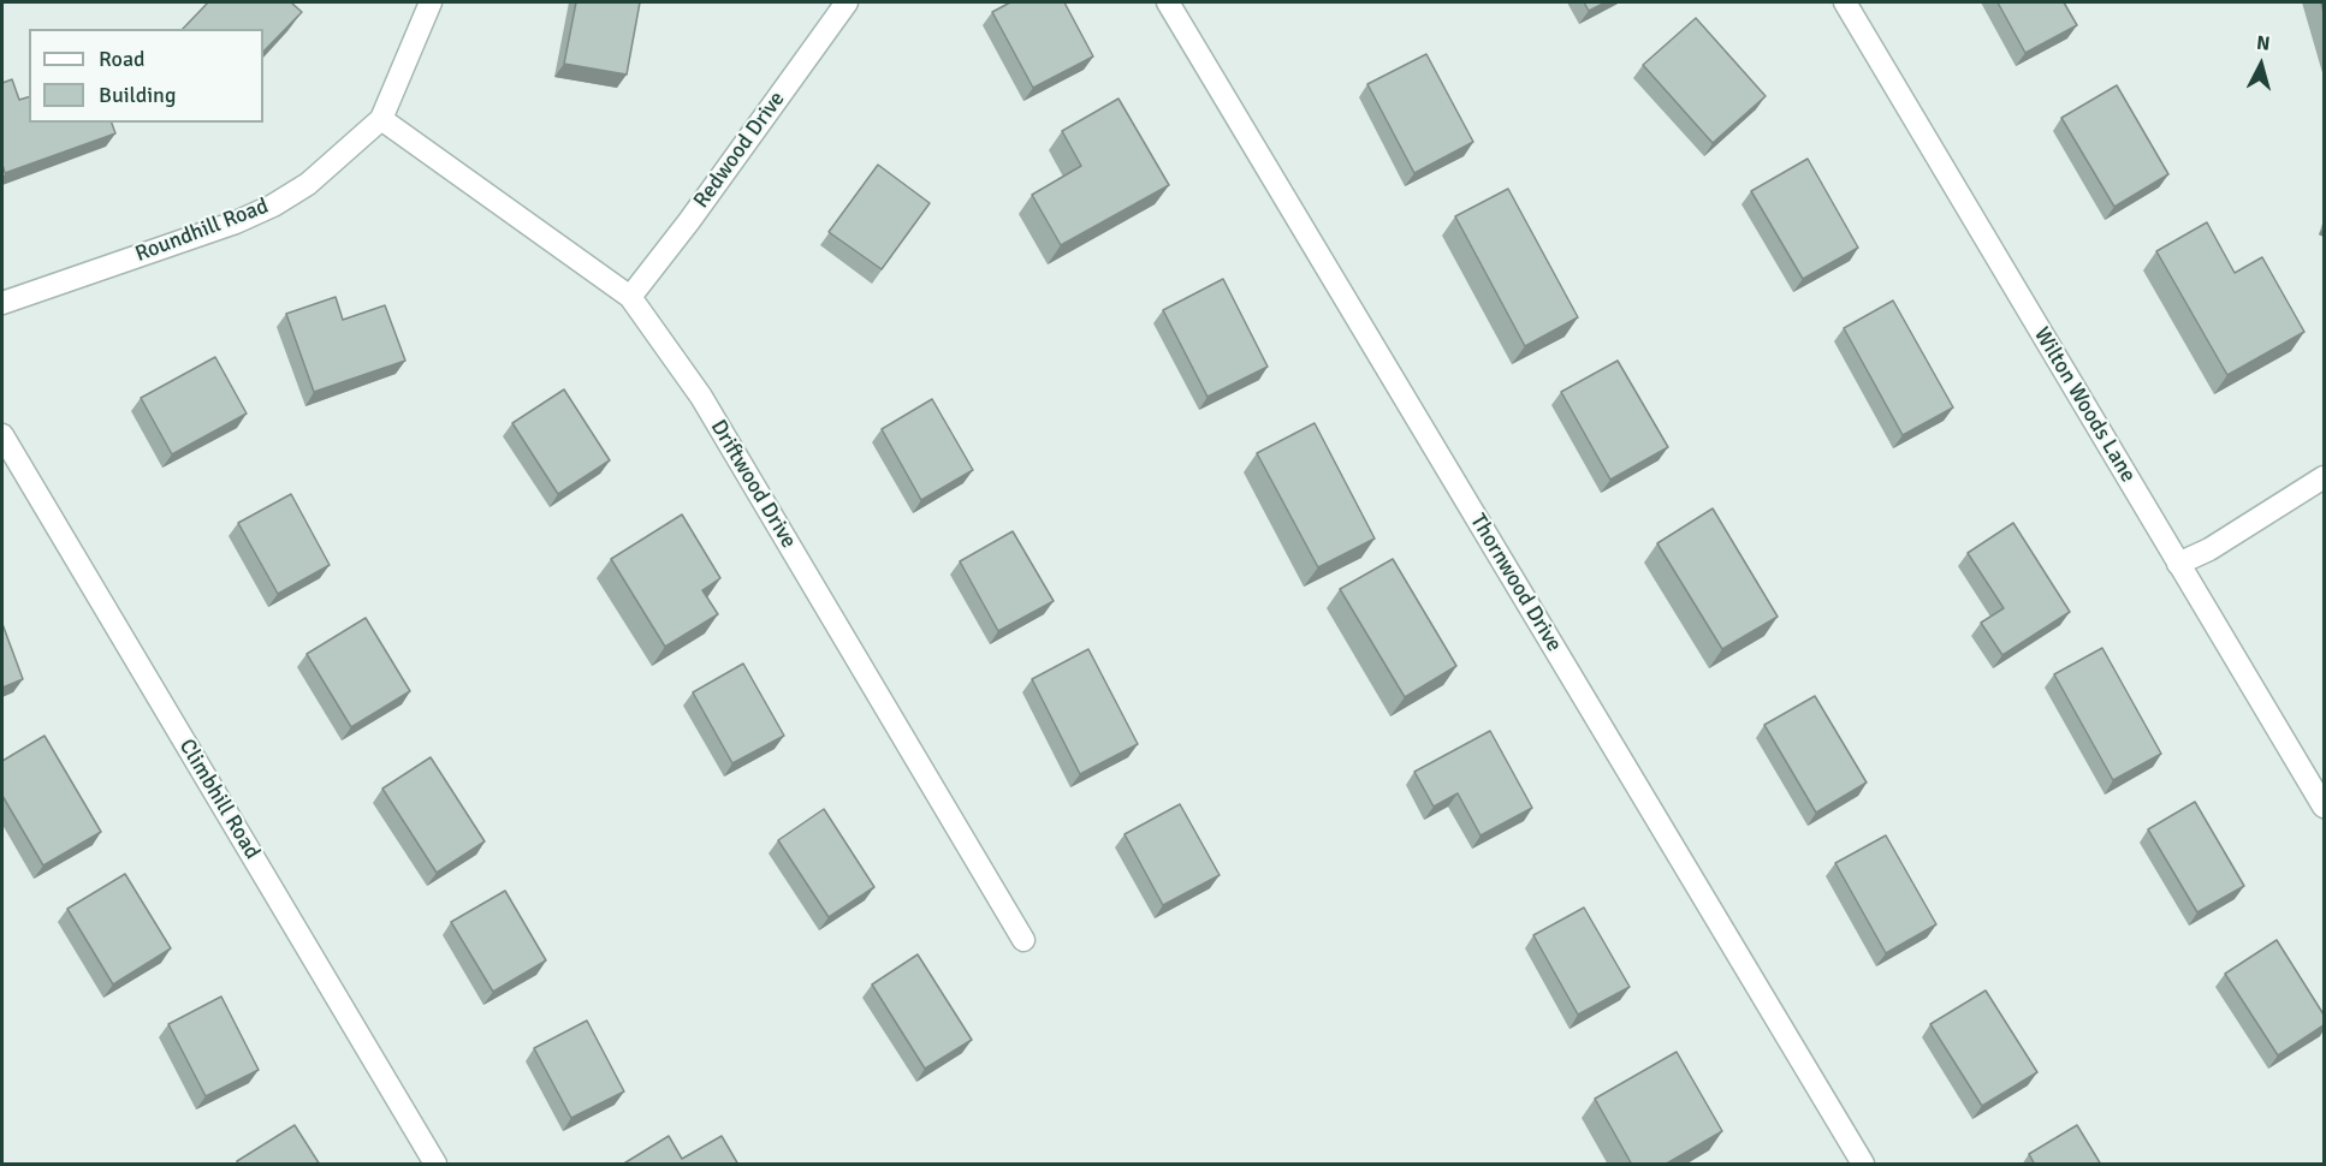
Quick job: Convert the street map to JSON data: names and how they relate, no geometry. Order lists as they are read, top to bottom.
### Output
{
  "streets": {
    "street": [
      "Redwood Drive",
      "Roundhill Road",
      "Wilton Woods Lane",
      "Driftwood Drive",
      "Thornwood Drive",
      "Climbhill Road"
    ]
  },
  "crossings": [
    ["Redwood Drive", "Driftwood Drive"],
    ["Roundhill Road", "Driftwood Drive"]
  ],
  "legend": ["Road", "Building"],
  "north": "top"
}
